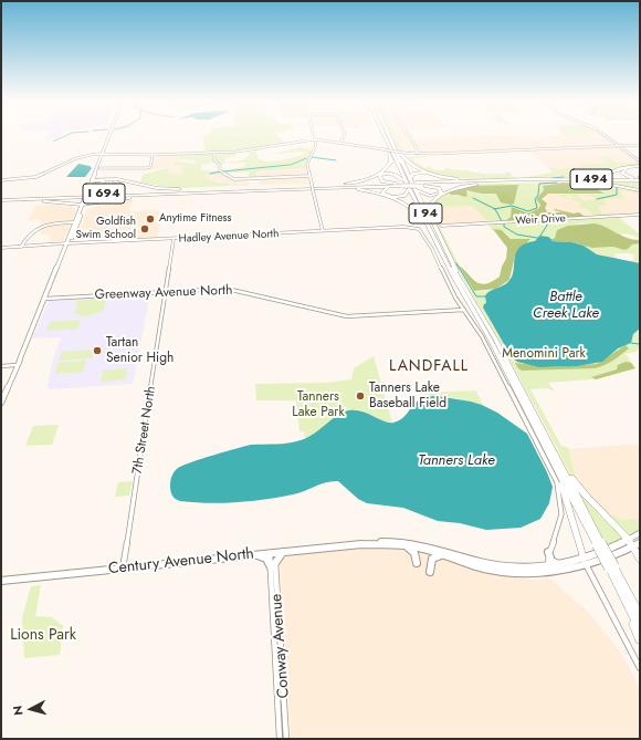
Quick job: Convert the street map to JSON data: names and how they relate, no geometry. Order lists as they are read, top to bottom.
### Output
{
  "streets": {
    "highway": ["I 494", "I 694", "I 94"],
    "main road": ["Century Avenue North"],
    "street": [
      "Weir Drive",
      "Hadley Avenue North",
      "Greenway Avenue North",
      "7th Street North",
      "Conway Avenue"
    ]
  },
  "crossings": [
    ["I 494", "I 694"],
    ["Hadley Avenue North", "Greenway Avenue North"],
    ["Hadley Avenue North", "7th Street North"],
    ["Greenway Avenue North", "7th Street North"],
    ["7th Street North", "Century Avenue North"],
    ["Century Avenue North", "Conway Avenue"]
  ],
  "districts": ["LANDFALL"],
  "water": ["Battle Creek Lake", "Tanners Lake"],
  "parks": ["Menomini Park", "Tanners Lake Park", "Lions Park"],
  "places": [
    "Anytime Fitness",
    "Goldfish Swim School",
    "Tartan Senior High",
    "Tanners Lake Baseball Field"
  ],
  "north": "left"
}
